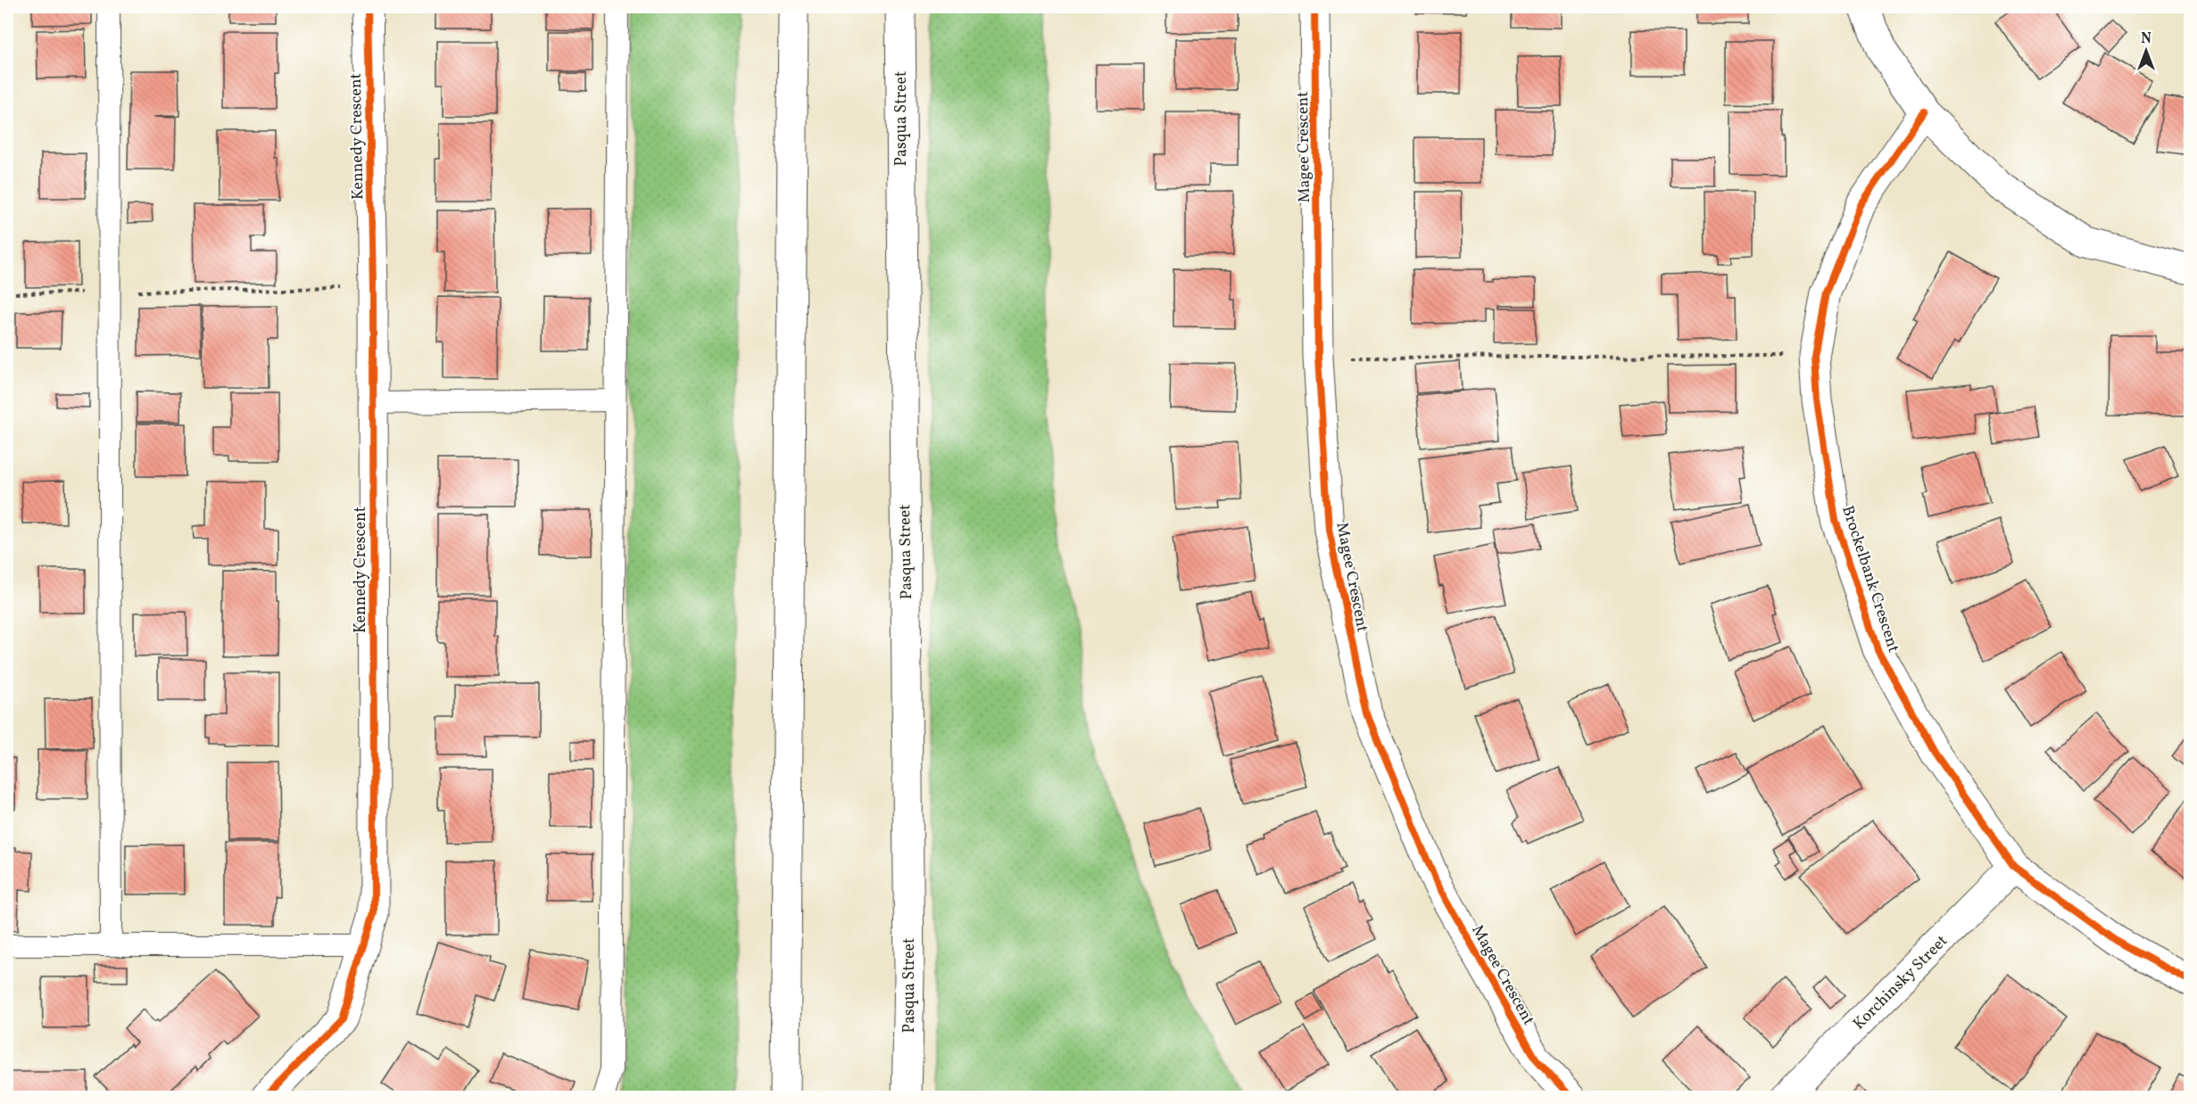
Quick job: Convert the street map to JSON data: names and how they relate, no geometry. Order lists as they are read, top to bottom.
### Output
{
  "streets": {
    "street": [
      "Pasqua Street",
      "Kennedy Crescent",
      "Magee Crescent",
      "Brockelbank Crescent",
      "Korchinsky Street"
    ]
  },
  "crossings": [
    ["Brockelbank Crescent", "Korchinsky Street"]
  ],
  "north": "top"
}
